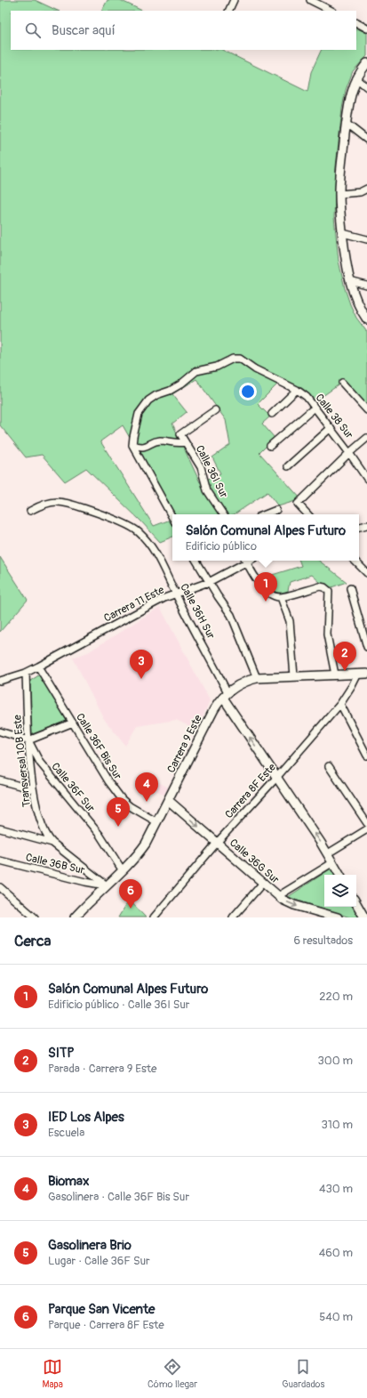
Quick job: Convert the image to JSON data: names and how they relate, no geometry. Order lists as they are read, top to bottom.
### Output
{
  "streets": {
    "main road": ["Calle 36H Sur", "Carrera 9 Este", "Calle 36G Sur"],
    "street": [
      "Calle 38 Sur",
      "Calle 36I Sur",
      "Carrera 11 Este",
      "Calle 36F Bis Sur",
      "Transversal 10B Este",
      "Calle 36F Sur",
      "Carrera 8F Este",
      "Calle 36B Sur"
    ]
  },
  "crossings": [
    ["Carrera 11 Este", "Calle 36H Sur"],
    ["Carrera 11 Este", "Calle 36F Bis Sur"],
    ["Carrera 11 Este", "Transversal 10B Este"],
    ["Calle 36H Sur", "Carrera 9 Este"],
    ["Calle 36H Sur", "Carrera 8F Este"],
    ["Carrera 9 Este", "Calle 36F Bis Sur"],
    ["Carrera 9 Este", "Calle 36F Sur"],
    ["Carrera 9 Este", "Carrera 8F Este"],
    ["Carrera 9 Este", "Calle 36G Sur"],
    ["Carrera 9 Este", "Calle 36B Sur"],
    ["Transversal 10B Este", "Calle 36F Sur"],
    ["Carrera 8F Este", "Calle 36G Sur"]
  ],
  "one_way": ["Calle 36G Sur"],
  "page": {
    "search": "Buscar aquí",
    "popup": ["Salón Comunal Alpes Futuro", "Edificio público"],
    "pins": [
      "1",
      "2",
      "3",
      "4",
      "5",
      "6"
    ],
    "heading": ["Cerca", "6 resultados"],
    "list": [
      {
        "mark": "1",
        "name": "Salón Comunal Alpes Futuro",
        "note": "Edificio público · Calle 36I Sur",
        "value": "220 m"
      },
      {
        "mark": "2",
        "name": "SITP",
        "note": "Parada · Carrera 9 Este",
        "value": "300 m"
      },
      {
        "mark": "3",
        "name": "IED Los Alpes",
        "note": "Escuela",
        "value": "310 m"
      },
      {
        "mark": "4",
        "name": "Biomax",
        "note": "Gasolinera · Calle 36F Bis Sur",
        "value": "430 m"
      },
      {
        "mark": "5",
        "name": "Gasolinera Brio",
        "note": "Lugar · Calle 36F Sur",
        "value": "460 m"
      },
      {
        "mark": "6",
        "name": "Parque San Vicente",
        "note": "Parque · Carrera 8F Este",
        "value": "540 m"
      }
    ],
    "nav": ["Mapa", "Cómo llegar", "Guardados"]
  }
}
